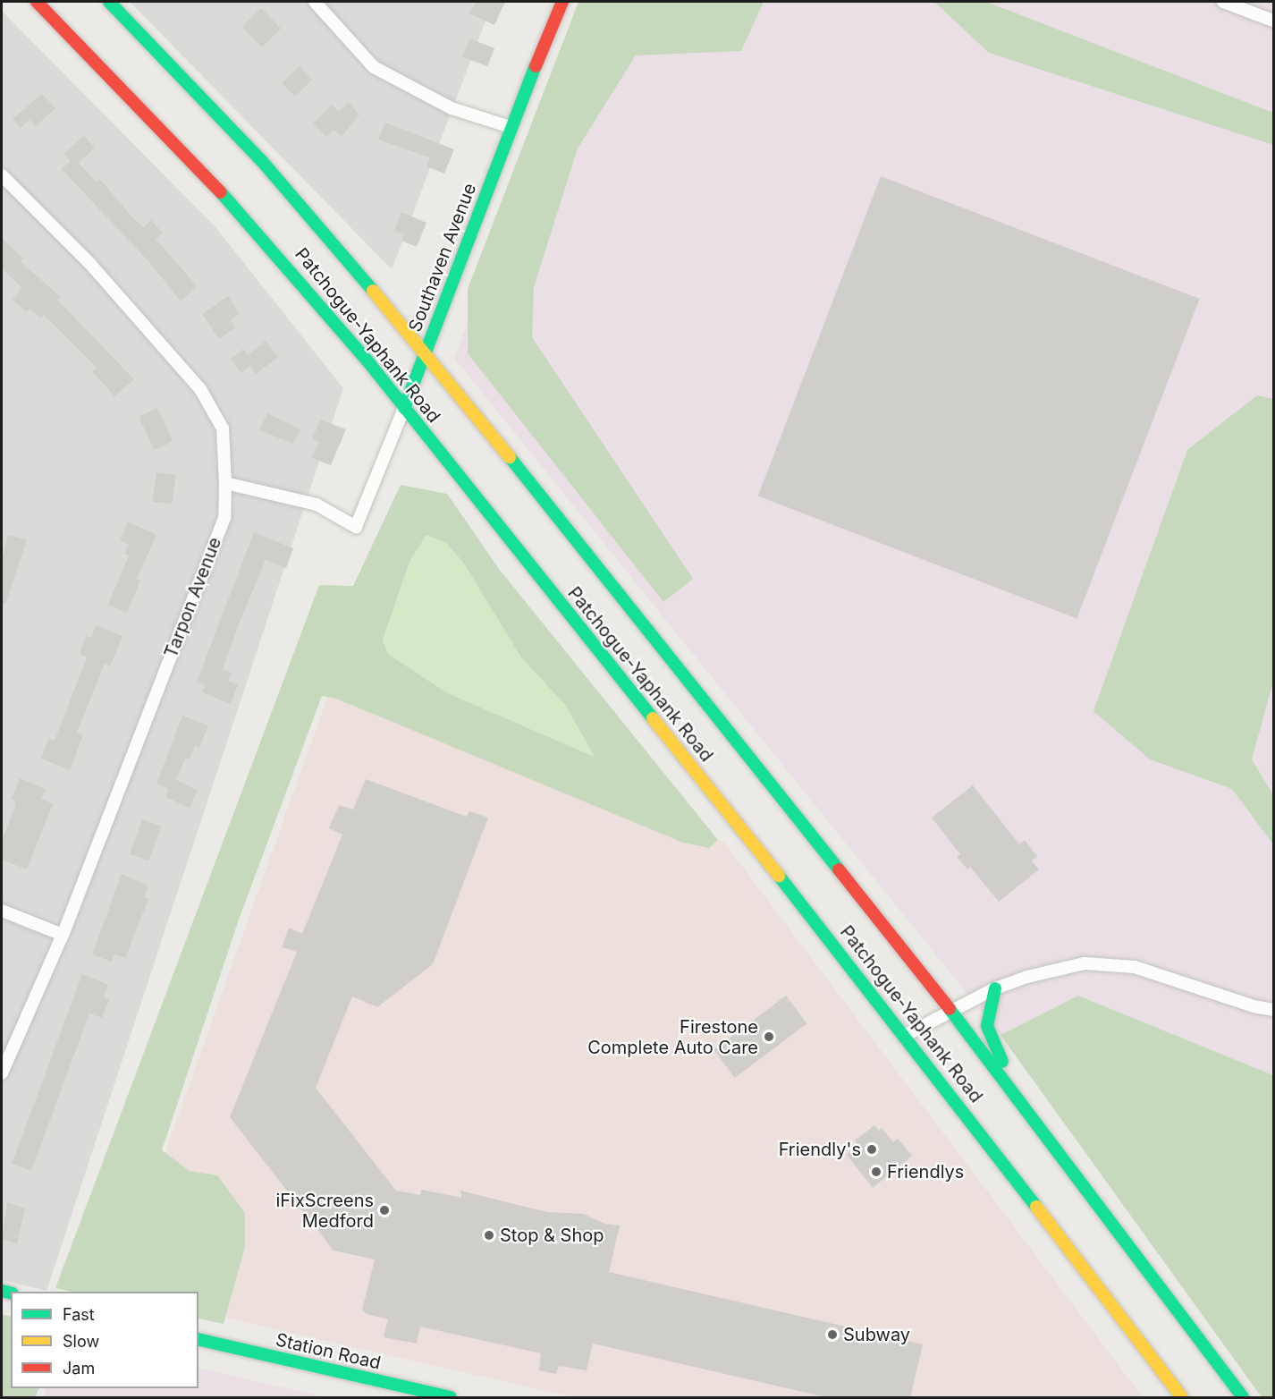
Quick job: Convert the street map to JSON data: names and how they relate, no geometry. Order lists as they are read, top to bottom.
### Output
{
  "streets": {
    "main road": ["Southaven Avenue", "Patchogue-Yaphank Road", "Station Road"],
    "street": ["Tarpon Avenue"]
  },
  "crossings": [
    ["Southaven Avenue", "Patchogue-Yaphank Road"],
    ["Southaven Avenue", "Tarpon Avenue"]
  ],
  "places": [
    "Firestone Complete Auto Care",
    "Friendly's",
    "Friendlys",
    "iFixScreens Medford",
    "Stop & Shop",
    "Subway"
  ],
  "legend": ["Fast", "Slow", "Jam"]
}
